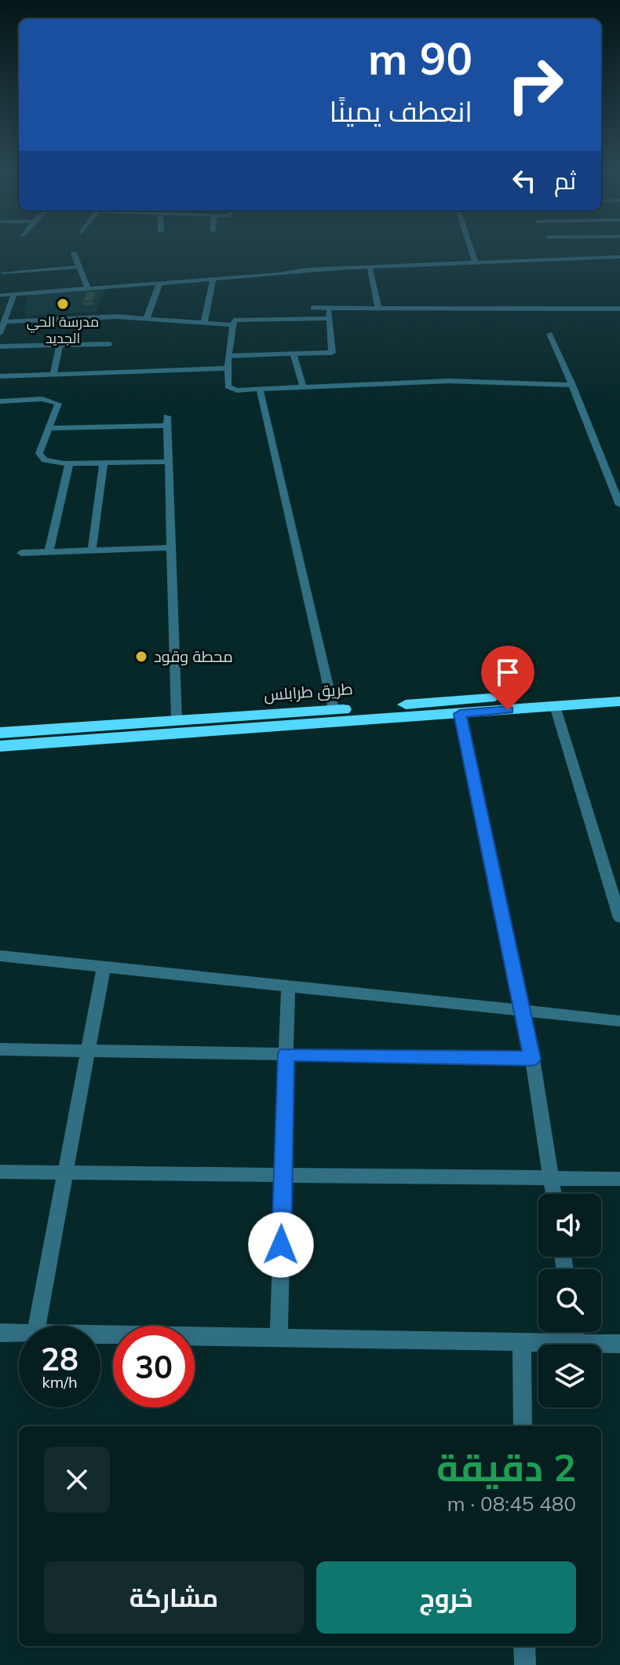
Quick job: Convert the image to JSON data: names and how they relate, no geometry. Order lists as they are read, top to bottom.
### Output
{
  "streets": {
    "highway": ["طريق طرابلس"]
  },
  "places": ["مدرسة الحي الجديد", "محطة وقود"],
  "page": {
    "turn": ["90 m", "انعطف يمينًا"],
    "then": "ثم",
    "speed": "28 km/h",
    "limit": "30",
    "heading": ["2 دقيقة", "480 m · 08:45"],
    "buttons": ["خروج", "مشاركة"]
  }
}
